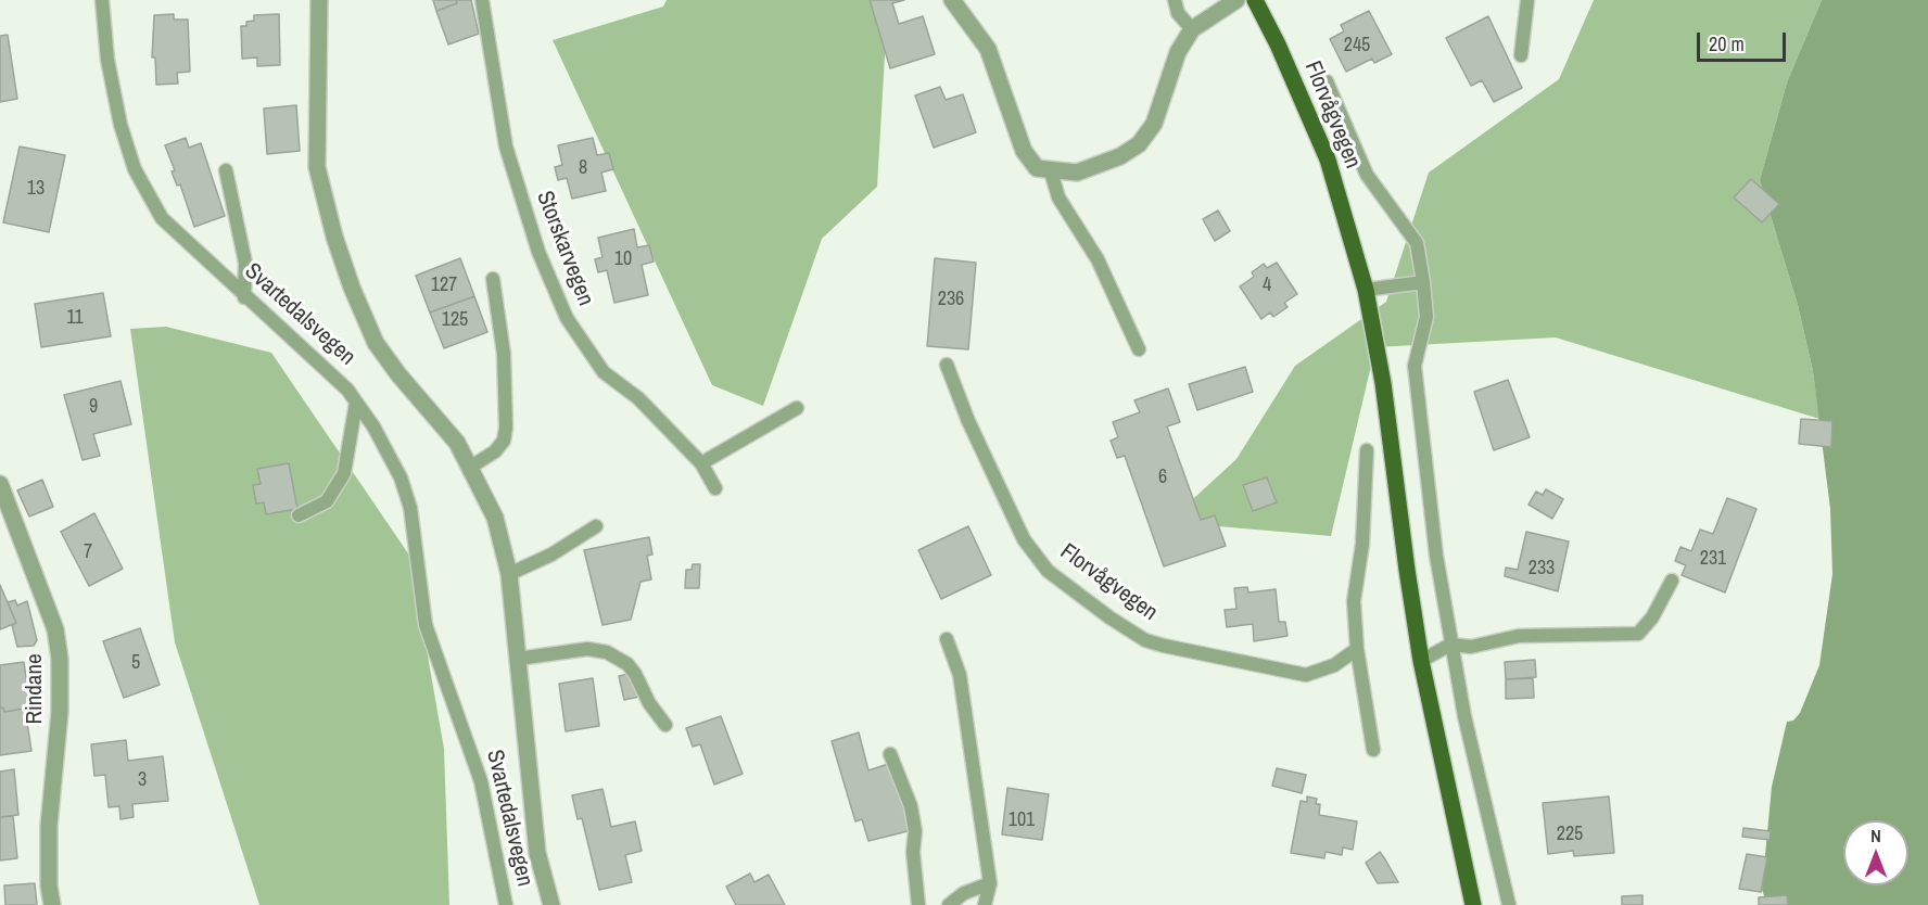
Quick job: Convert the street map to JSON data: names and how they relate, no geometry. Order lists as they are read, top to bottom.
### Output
{
  "streets": {
    "main road": ["Florvågvegen"],
    "street": ["Svartedalsvegen", "Rindane"],
    "lane": ["Storskarvegen"]
  },
  "house_numbers": [
    "245",
    "8",
    "13",
    "10",
    "127",
    "4",
    "236",
    "11",
    "125",
    "9",
    "6",
    "7",
    "231",
    "233",
    "5",
    "3",
    "101",
    "225"
  ],
  "scale_bar": "20 m",
  "north": "top"
}
